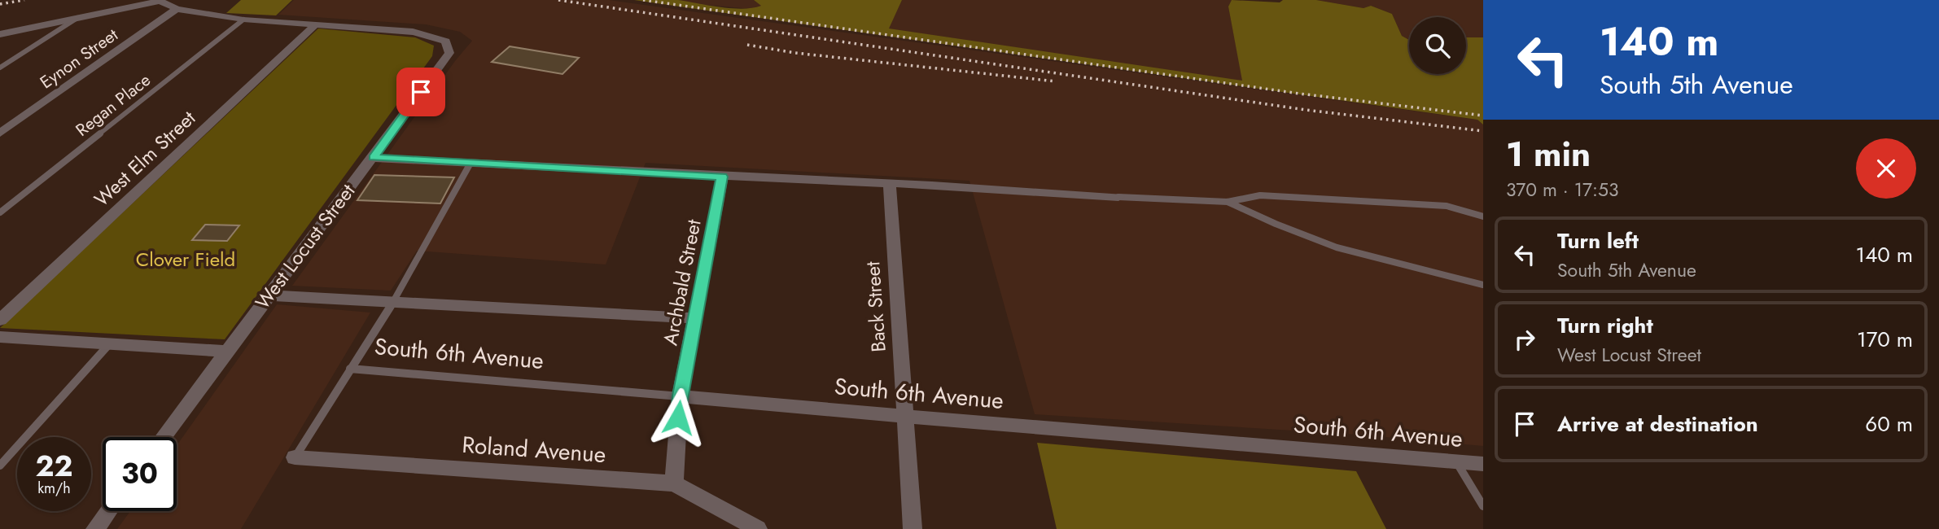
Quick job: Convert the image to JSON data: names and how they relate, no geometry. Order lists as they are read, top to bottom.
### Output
{
  "streets": {
    "street": [
      "Eynon Street",
      "West Elm Street",
      "West Locust Street",
      "Archbald Street",
      "Back Street",
      "South 6th Avenue",
      "Roland Avenue"
    ],
    "lane": ["Regan Place"]
  },
  "crossings": [
    ["West Elm Street", "West Locust Street"],
    ["Archbald Street", "South 6th Avenue"],
    ["Archbald Street", "Roland Avenue"],
    ["Back Street", "South 6th Avenue"]
  ],
  "parks": ["Clover Field"],
  "page": {
    "turn": ["140 m", "South 5th Avenue"],
    "heading": ["1 min", "370 m · 17:53"],
    "list": [
      {
        "name": "Turn left",
        "note": "South 5th Avenue",
        "value": "140 m"
      },
      {
        "name": "Turn right",
        "note": "West Locust Street",
        "value": "170 m"
      },
      {
        "name": "Arrive at destination",
        "value": "60 m"
      }
    ],
    "speed": "22 km/h",
    "limit": "30"
  }
}
